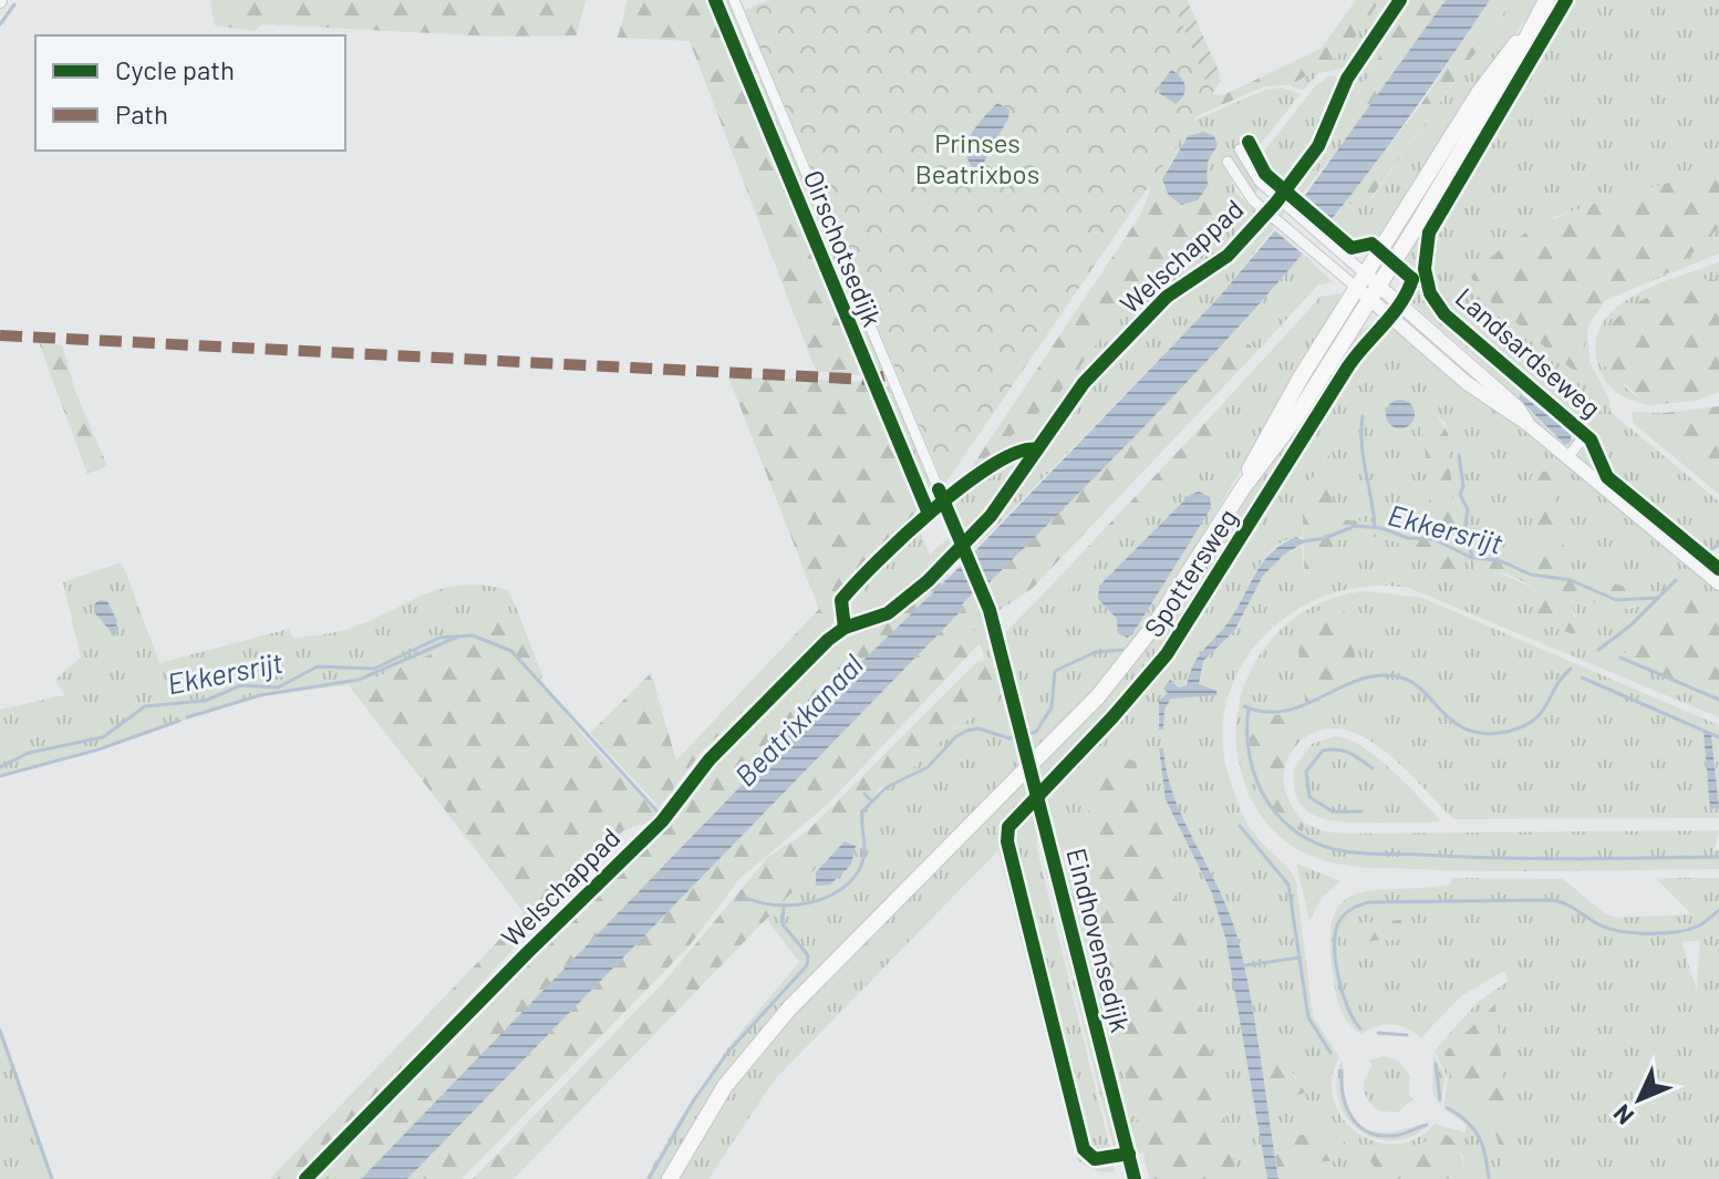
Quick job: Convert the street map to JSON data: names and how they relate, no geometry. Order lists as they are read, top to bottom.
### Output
{
  "streets": {
    "main road": ["Spottersweg"],
    "street": ["Oirschotsedijk", "Landsardseweg"],
    "cycle path": ["Welschappad", "Eindhovensedijk"]
  },
  "crossings": [
    ["Landsardseweg", "Spottersweg"]
  ],
  "water": ["Ekkersrijt", "Beatrixkanaal"],
  "parks": ["Prinses Beatrixbos"],
  "legend": ["Cycle path", "Path"],
  "north": "bottom left"
}
